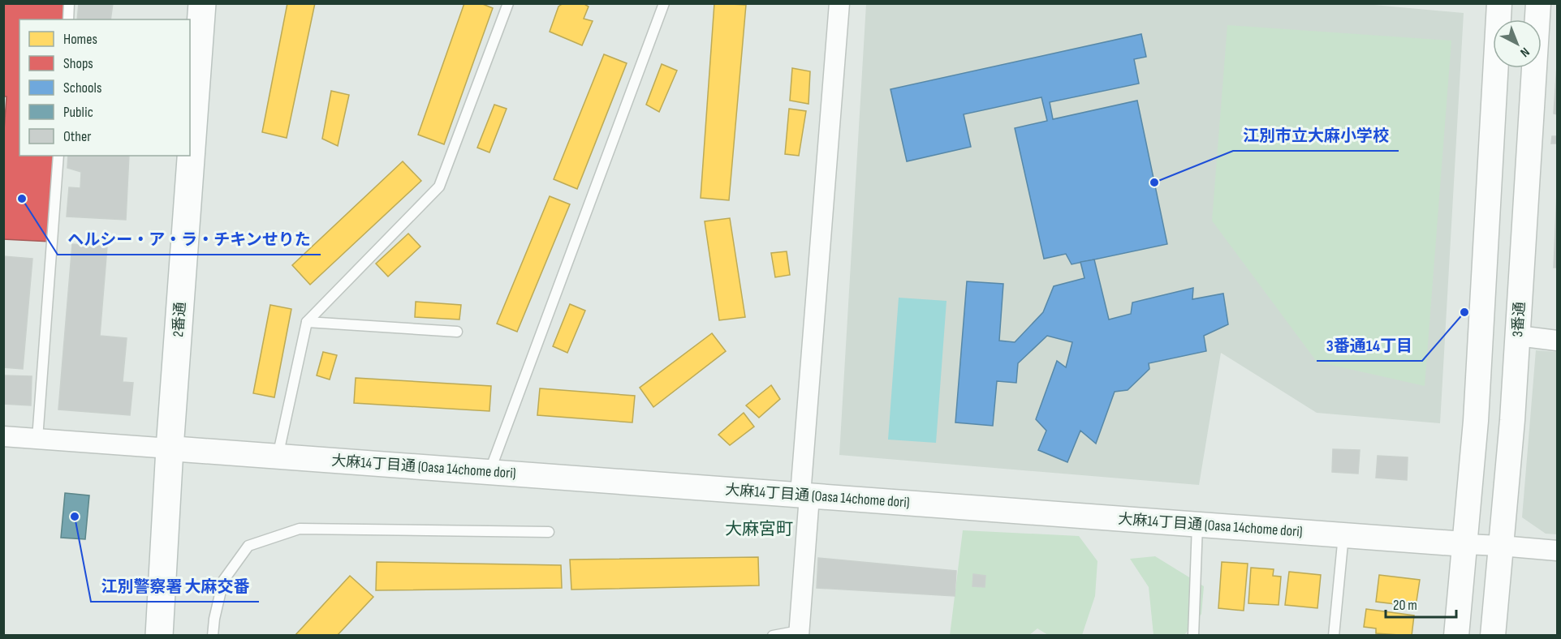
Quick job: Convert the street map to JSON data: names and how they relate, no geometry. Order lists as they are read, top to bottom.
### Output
{
  "streets": {
    "main road": ["2番通"],
    "street": ["3番通", "大麻14丁目通 (Oasa 14chome dori)"]
  },
  "crossings": [
    ["2番通", "大麻14丁目通 (Oasa 14chome dori)"]
  ],
  "districts": ["大麻宮町"],
  "places": [
    "江別市立大麻小学校",
    "ヘルシー・ア・ラ・チキンせりた",
    "3番通14丁目",
    "江別警察署 大麻交番"
  ],
  "legend": [
    "Homes",
    "Shops",
    "Schools",
    "Public",
    "Other"
  ],
  "scale_bar": "20 m",
  "north": "bottom right"
}
